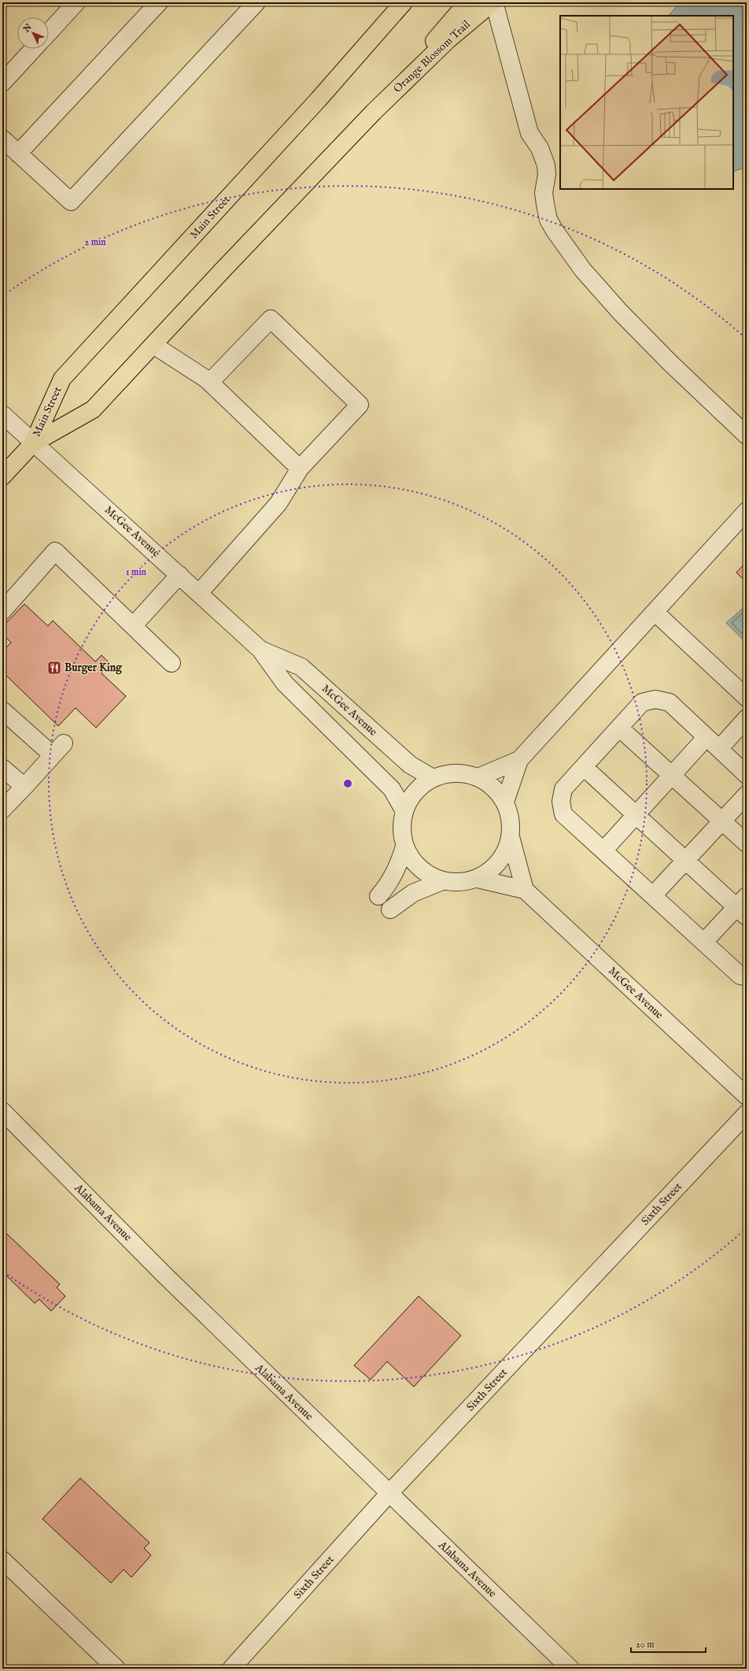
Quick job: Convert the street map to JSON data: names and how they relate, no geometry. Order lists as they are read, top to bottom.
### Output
{
  "streets": {
    "main road": ["Orange Blossom Trail", "Main Street"],
    "street": ["McGee Avenue", "Sixth Street", "Alabama Avenue"]
  },
  "crossings": [
    ["Orange Blossom Trail", "Main Street"],
    ["Main Street", "McGee Avenue"],
    ["Sixth Street", "Alabama Avenue"]
  ],
  "places": {
    "restaurant": ["Burger King"]
  },
  "scale_bar": "20 m",
  "north": "top left",
  "rings": ["2 min", "1 min"]
}
